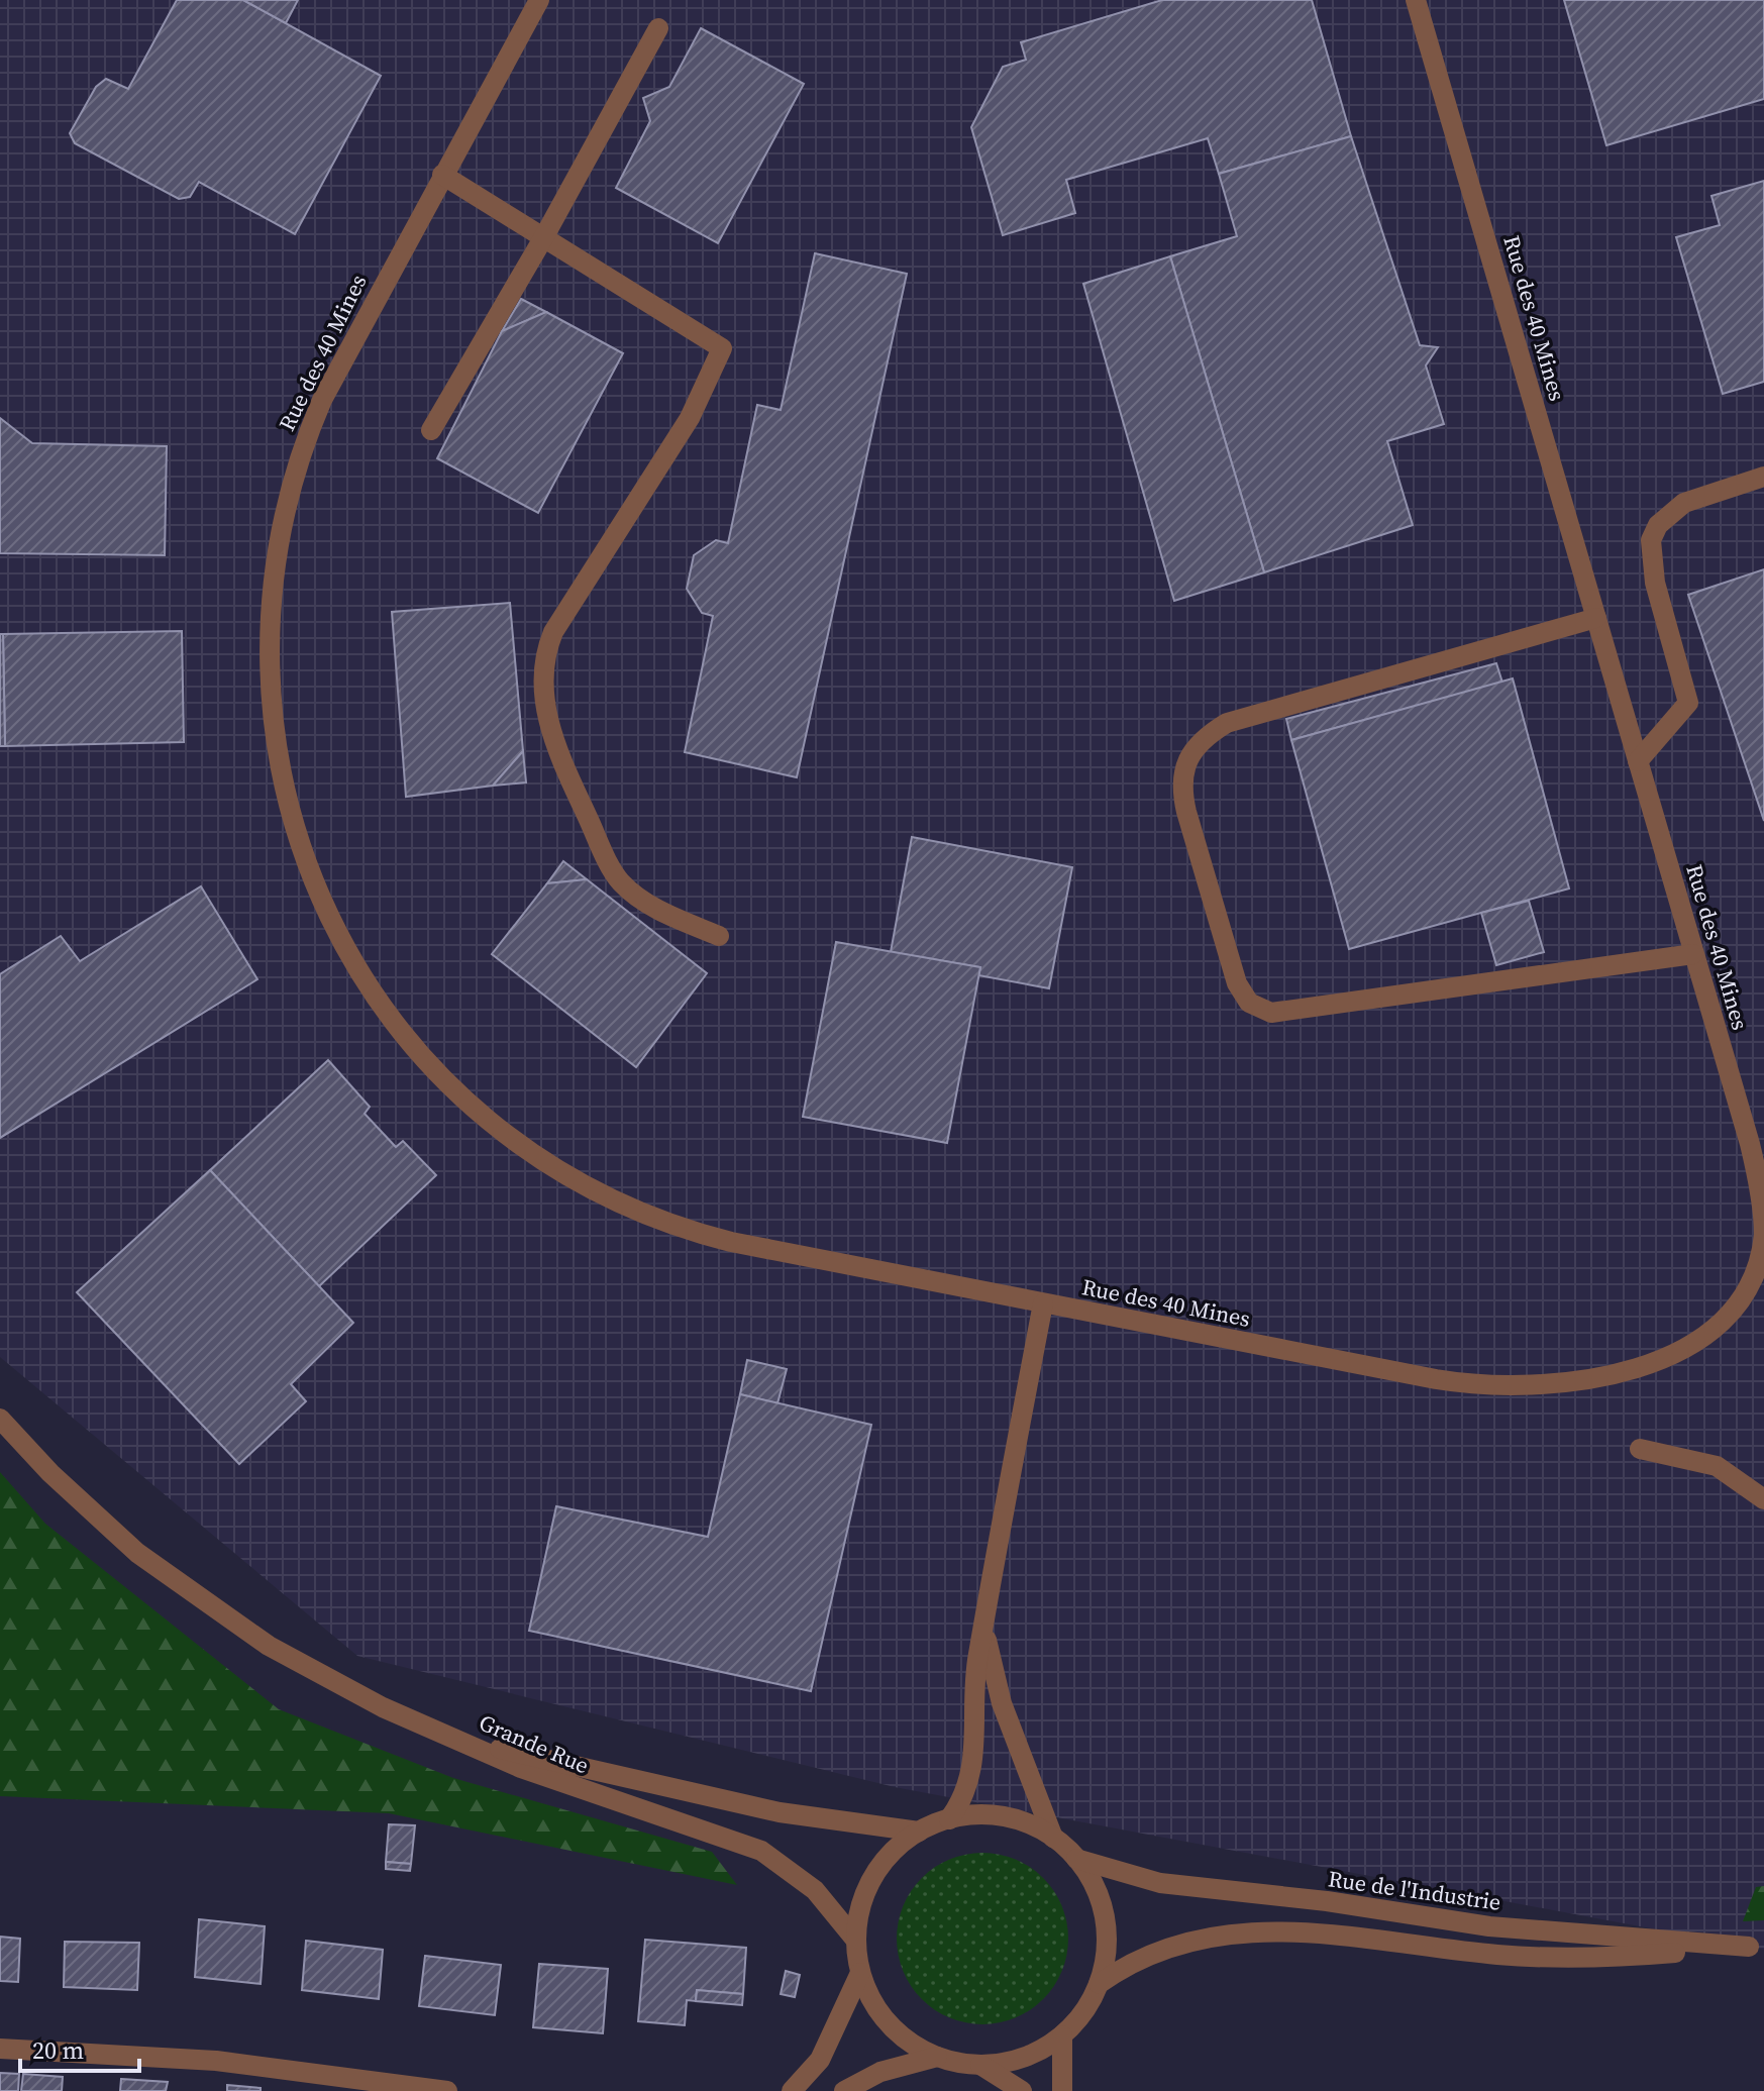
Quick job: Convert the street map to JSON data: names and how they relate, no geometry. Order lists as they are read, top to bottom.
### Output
{
  "streets": {
    "street": ["Rue des 40 Mines", "Grande Rue", "Rue de l'Industrie"]
  },
  "crossings": [
    ["Grande Rue", "Rue de l'Industrie"]
  ],
  "scale_bar": "20 m"
}
